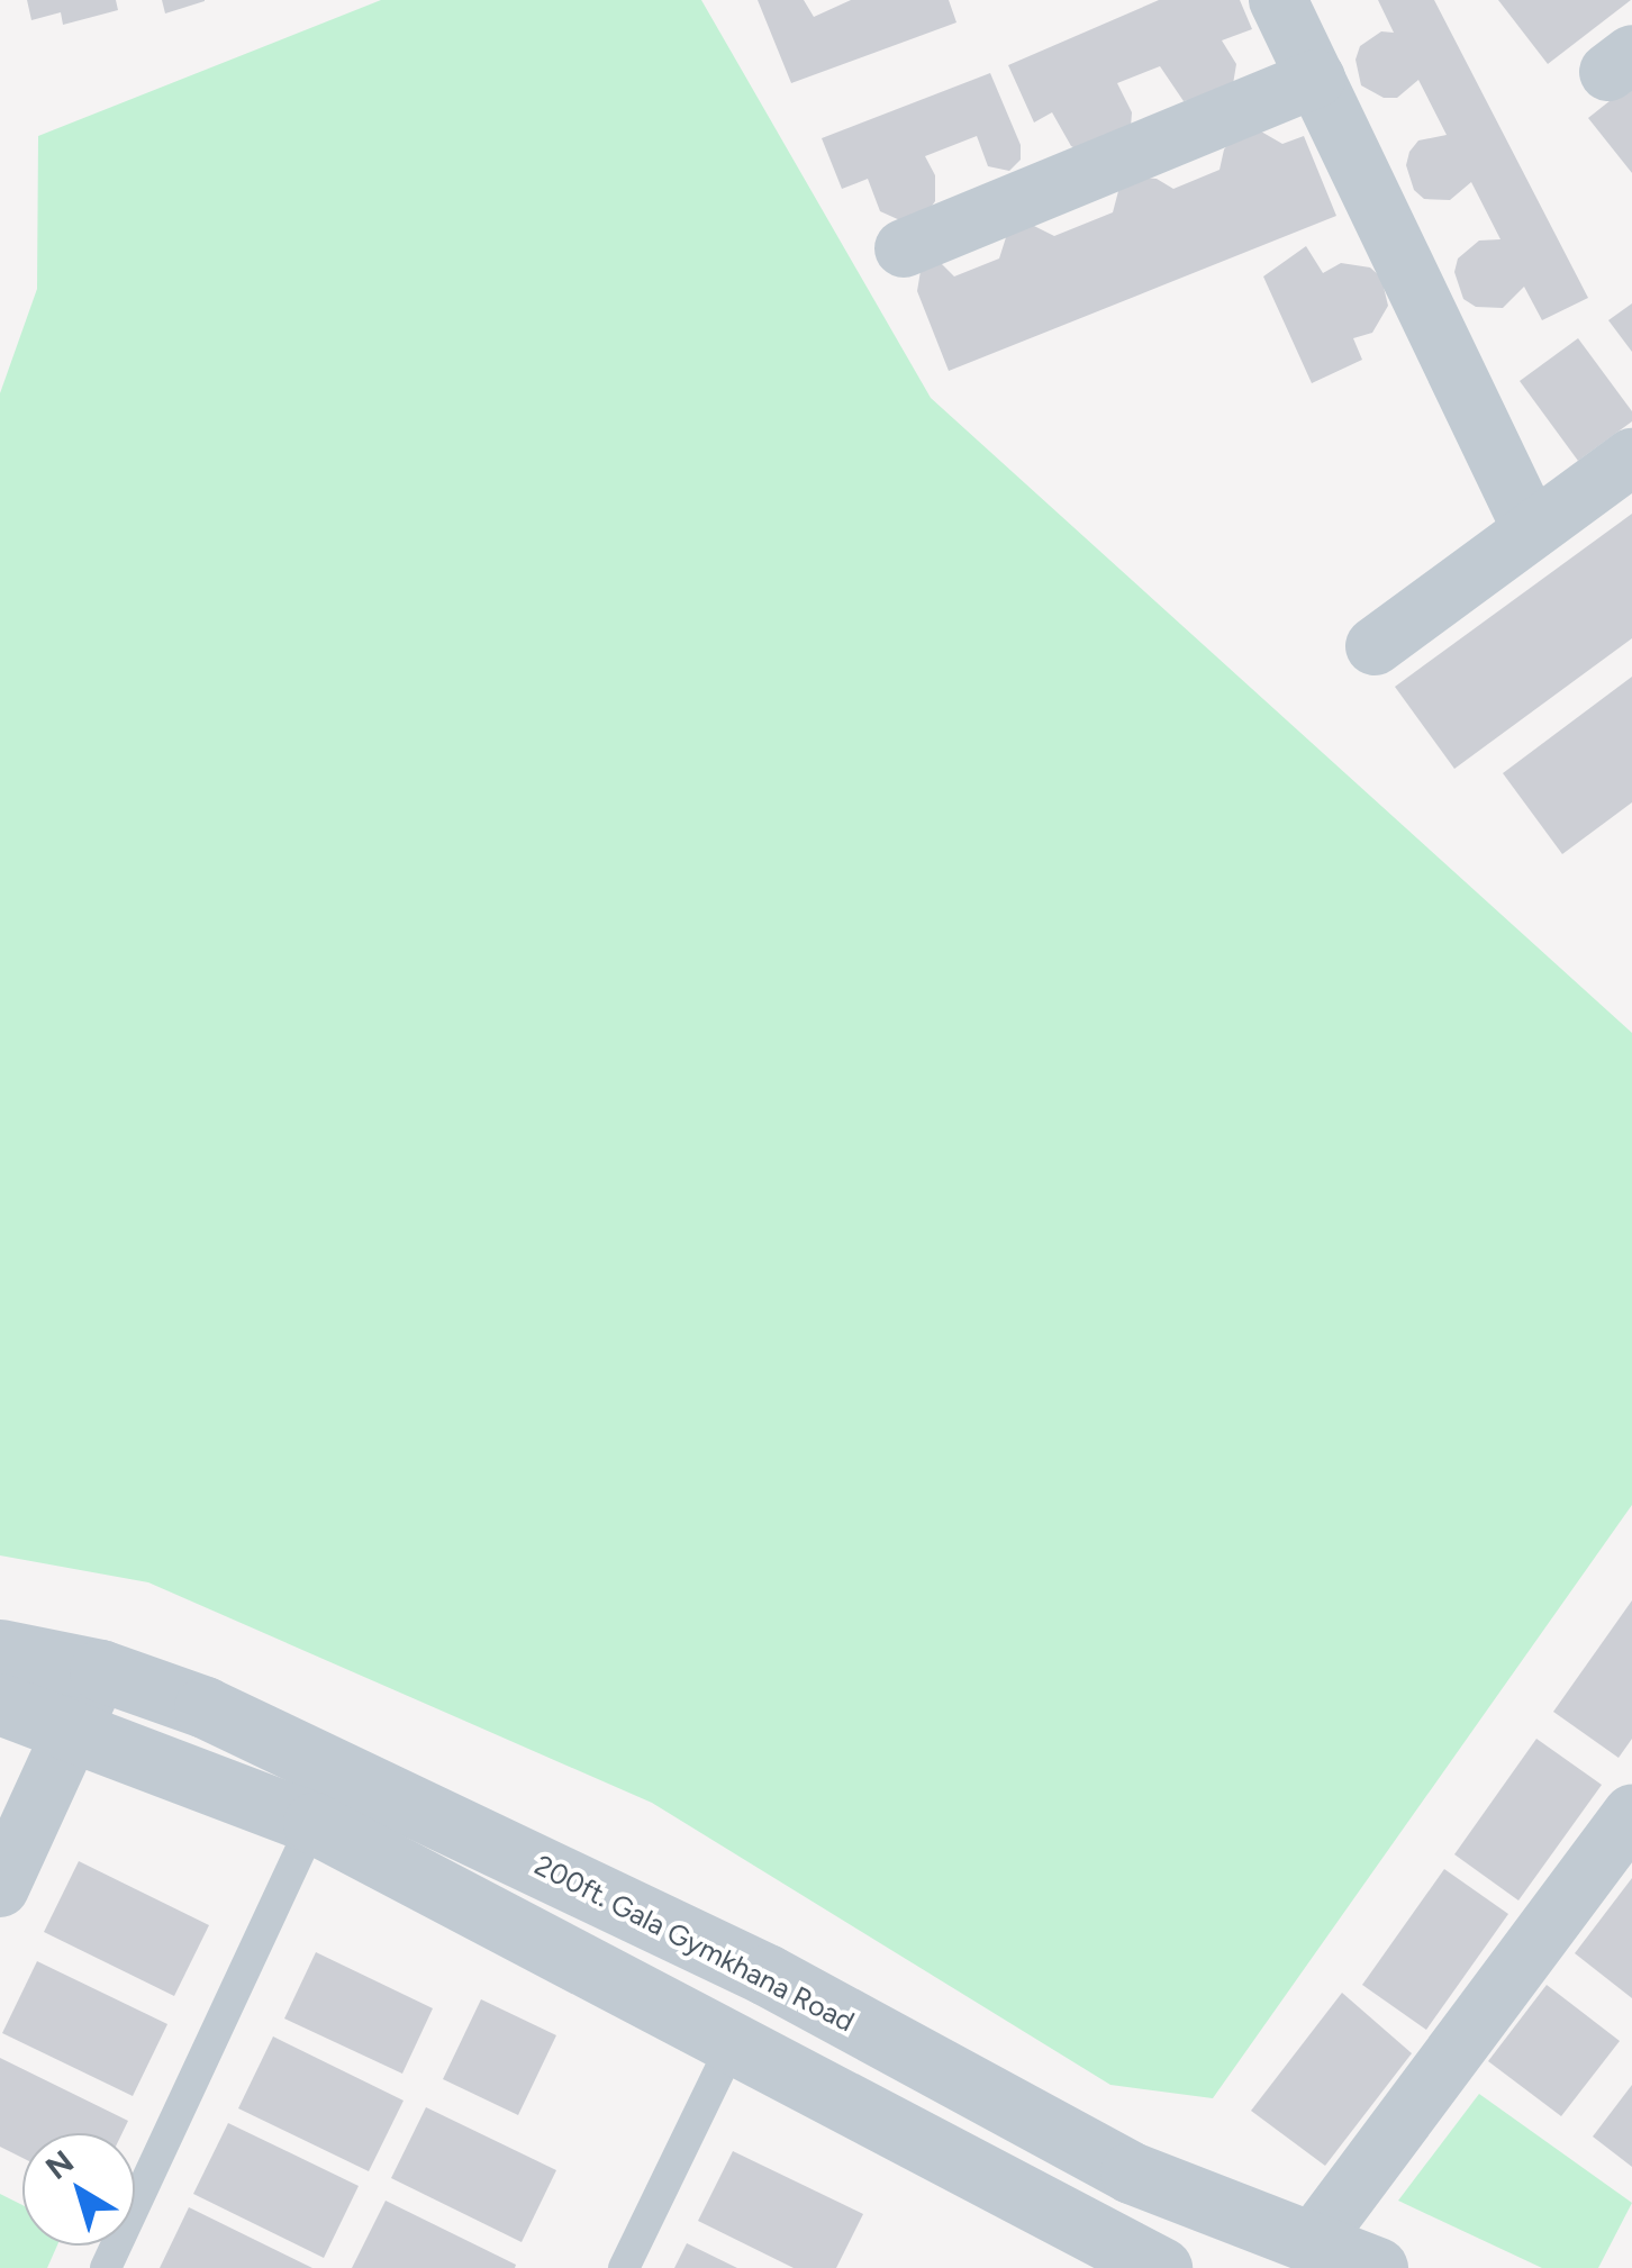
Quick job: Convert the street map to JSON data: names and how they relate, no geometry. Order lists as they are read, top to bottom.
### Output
{
  "streets": {
    "street": ["200ft. Gala Gymkhana Road"]
  },
  "north": "top left"
}
